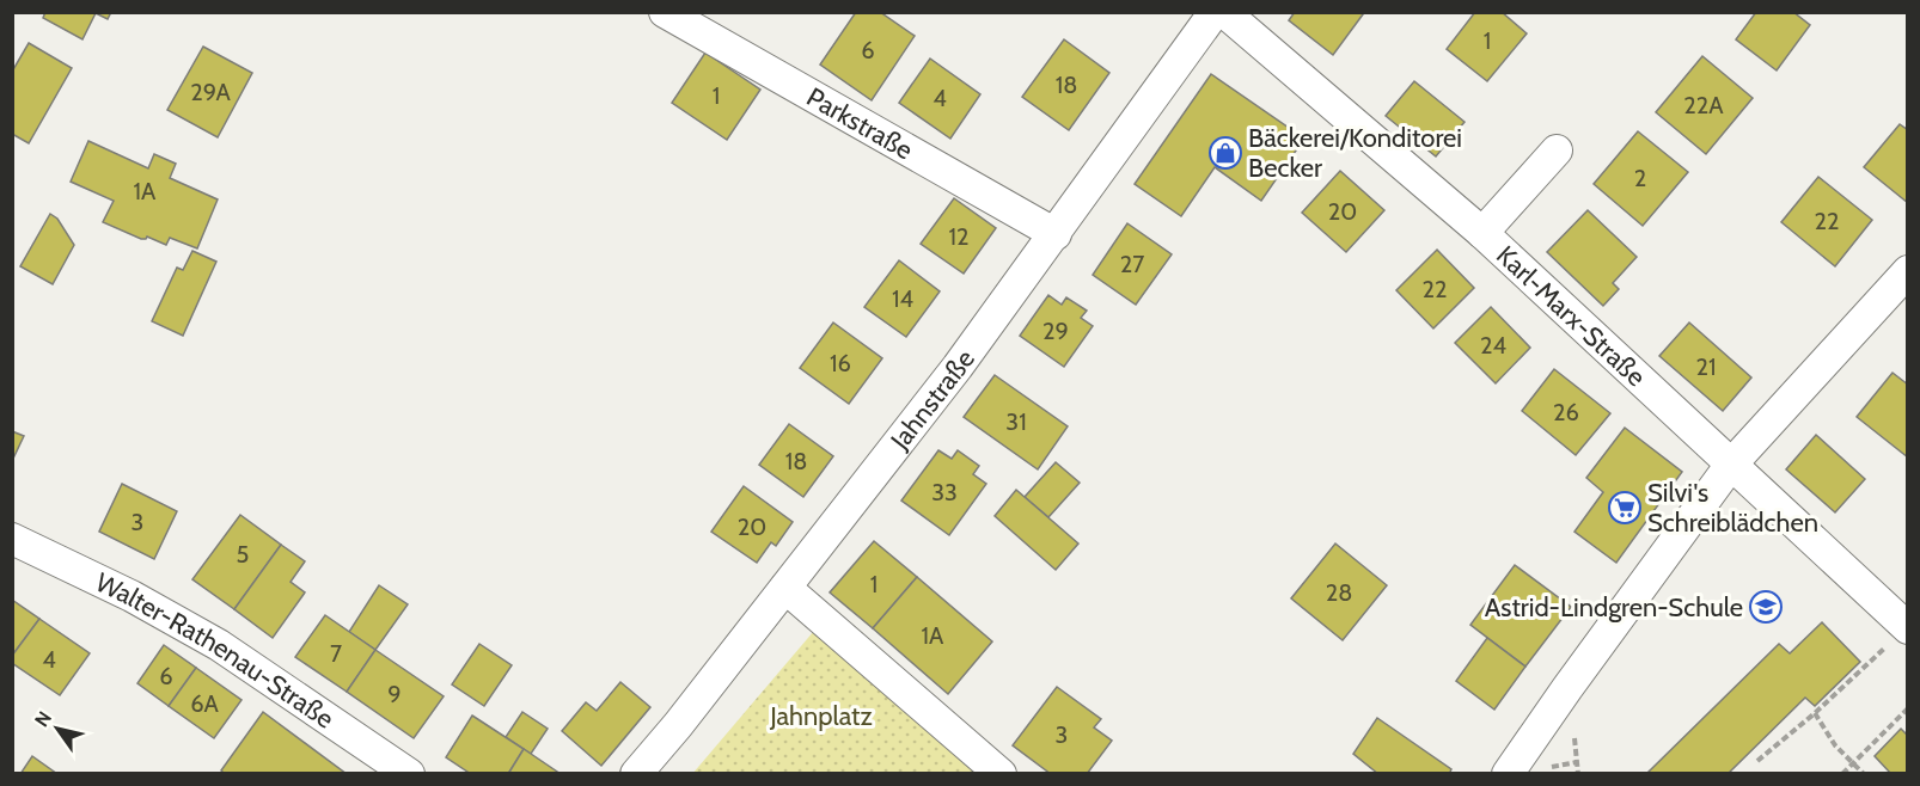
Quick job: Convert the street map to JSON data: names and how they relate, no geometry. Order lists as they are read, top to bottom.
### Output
{
  "streets": {
    "street": [
      "Parkstraße",
      "Karl-Marx-Straße",
      "Jahnstraße",
      "Walter-Rathenau-Straße"
    ]
  },
  "crossings": [
    ["Parkstraße", "Jahnstraße"]
  ],
  "parks": ["Jahnplatz"],
  "places": {
    "shop": ["Bäckerei/Konditorei Becker"],
    "supermarket": ["Silvi's Schreiblädchen"],
    "school or university": ["Astrid-Lindgren-Schule"]
  },
  "house_numbers": [
    "1",
    "6",
    "18",
    "29A",
    "1",
    "4",
    "22A",
    "2",
    "1A",
    "20",
    "22",
    "12",
    "27",
    "22",
    "14",
    "29",
    "24",
    "16",
    "21",
    "26",
    "31",
    "18",
    "33",
    "3",
    "20",
    "5",
    "1",
    "28",
    "1A",
    "7",
    "4",
    "6",
    "9",
    "6A",
    "3"
  ],
  "north": "top left"
}
